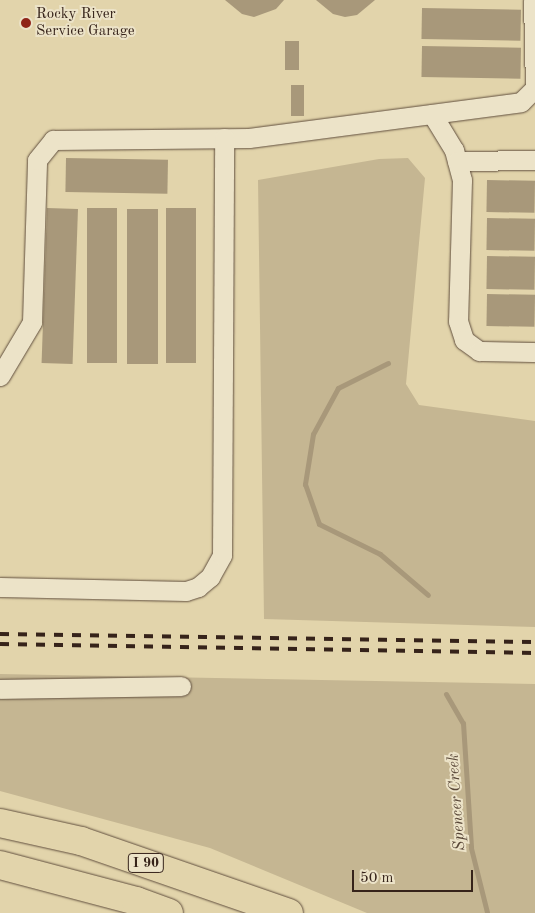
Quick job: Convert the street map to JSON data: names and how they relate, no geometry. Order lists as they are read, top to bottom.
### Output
{
  "streets": {
    "highway": ["I 90"]
  },
  "water": ["Spencer Creek"],
  "places": ["Rocky River Service Garage"],
  "scale_bar": "50 m"
}
